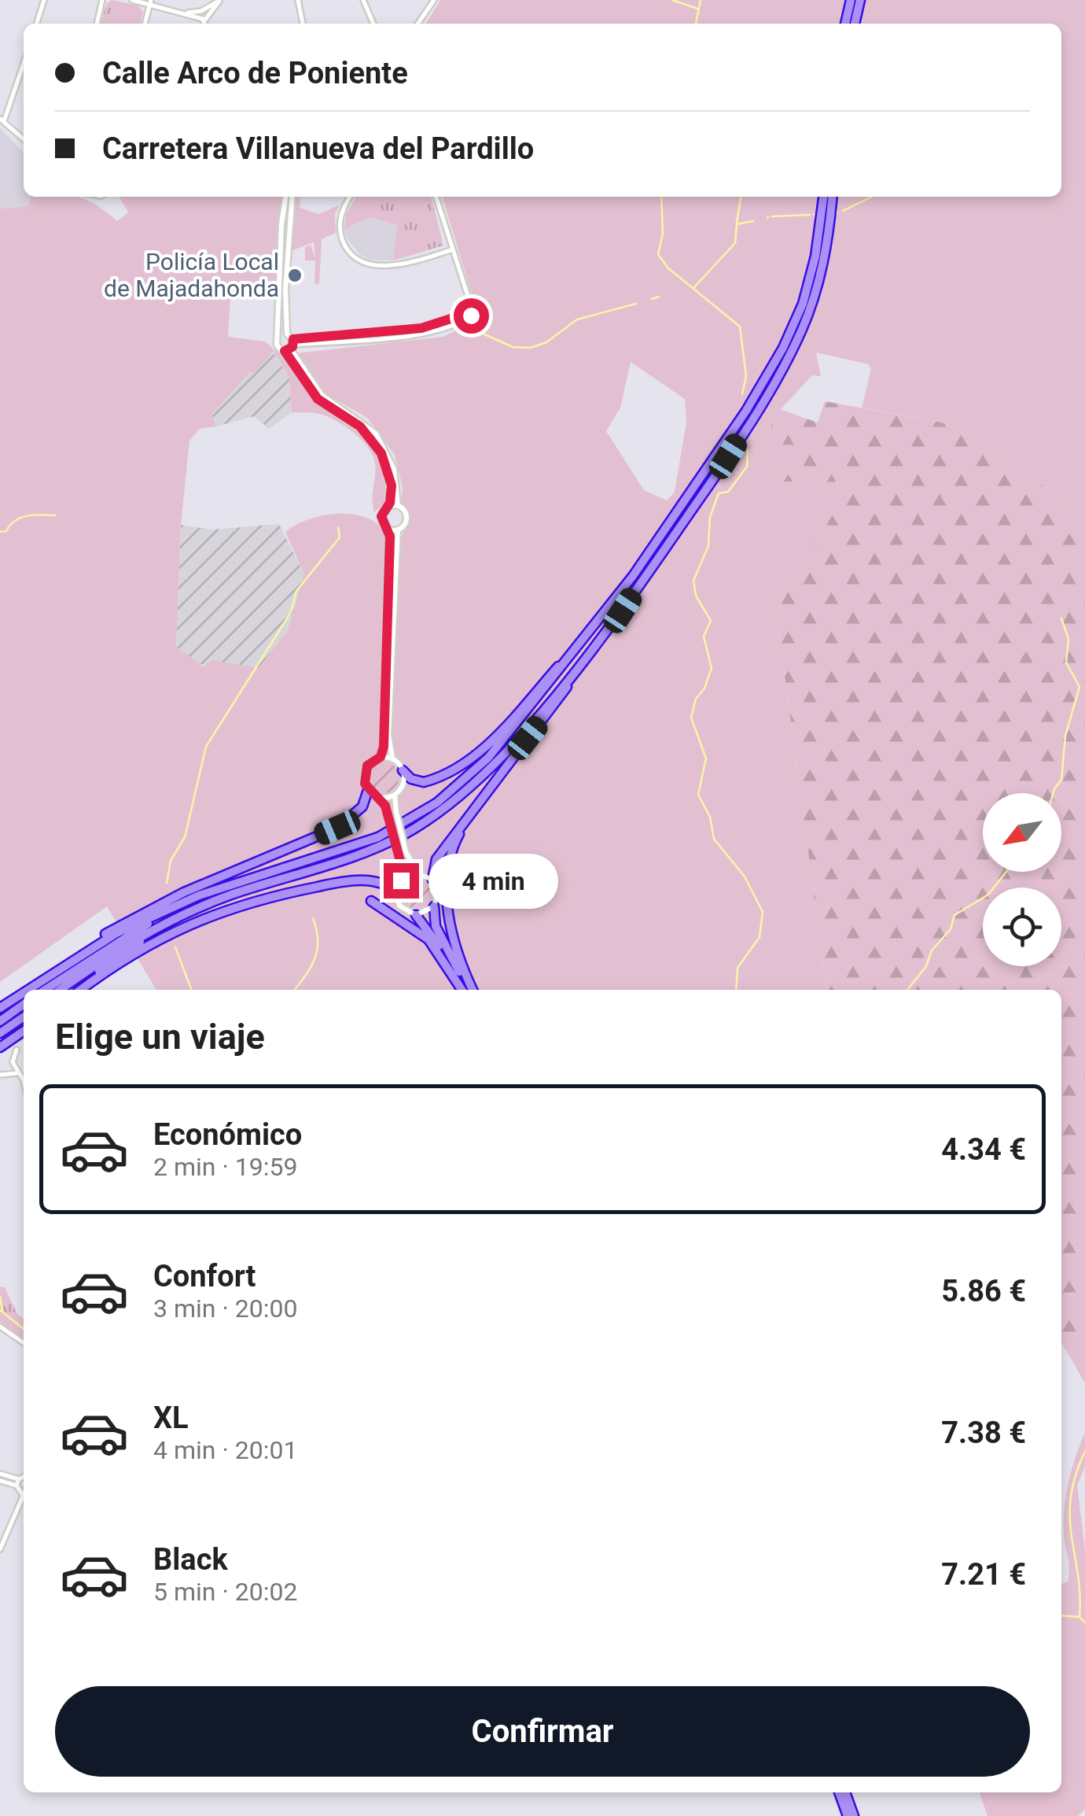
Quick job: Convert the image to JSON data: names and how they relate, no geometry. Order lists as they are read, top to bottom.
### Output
{
  "places": ["Policía Local de Majadahonda"],
  "north": "bottom left",
  "page": {
    "banner": ["Calle Arco de Poniente", "Carretera Villanueva del Pardillo"],
    "bubble": "4 min",
    "heading": "Elige un viaje",
    "list": [
      {
        "name": "Económico",
        "note": "2 min · 19:59",
        "value": "4.34 €"
      },
      {
        "name": "Confort",
        "note": "3 min · 20:00",
        "value": "5.86 €"
      },
      {
        "name": "XL",
        "note": "4 min · 20:01",
        "value": "7.38 €"
      },
      {
        "name": "Black",
        "note": "5 min · 20:02",
        "value": "7.21 €"
      }
    ],
    "buttons": "Confirmar"
  }
}
